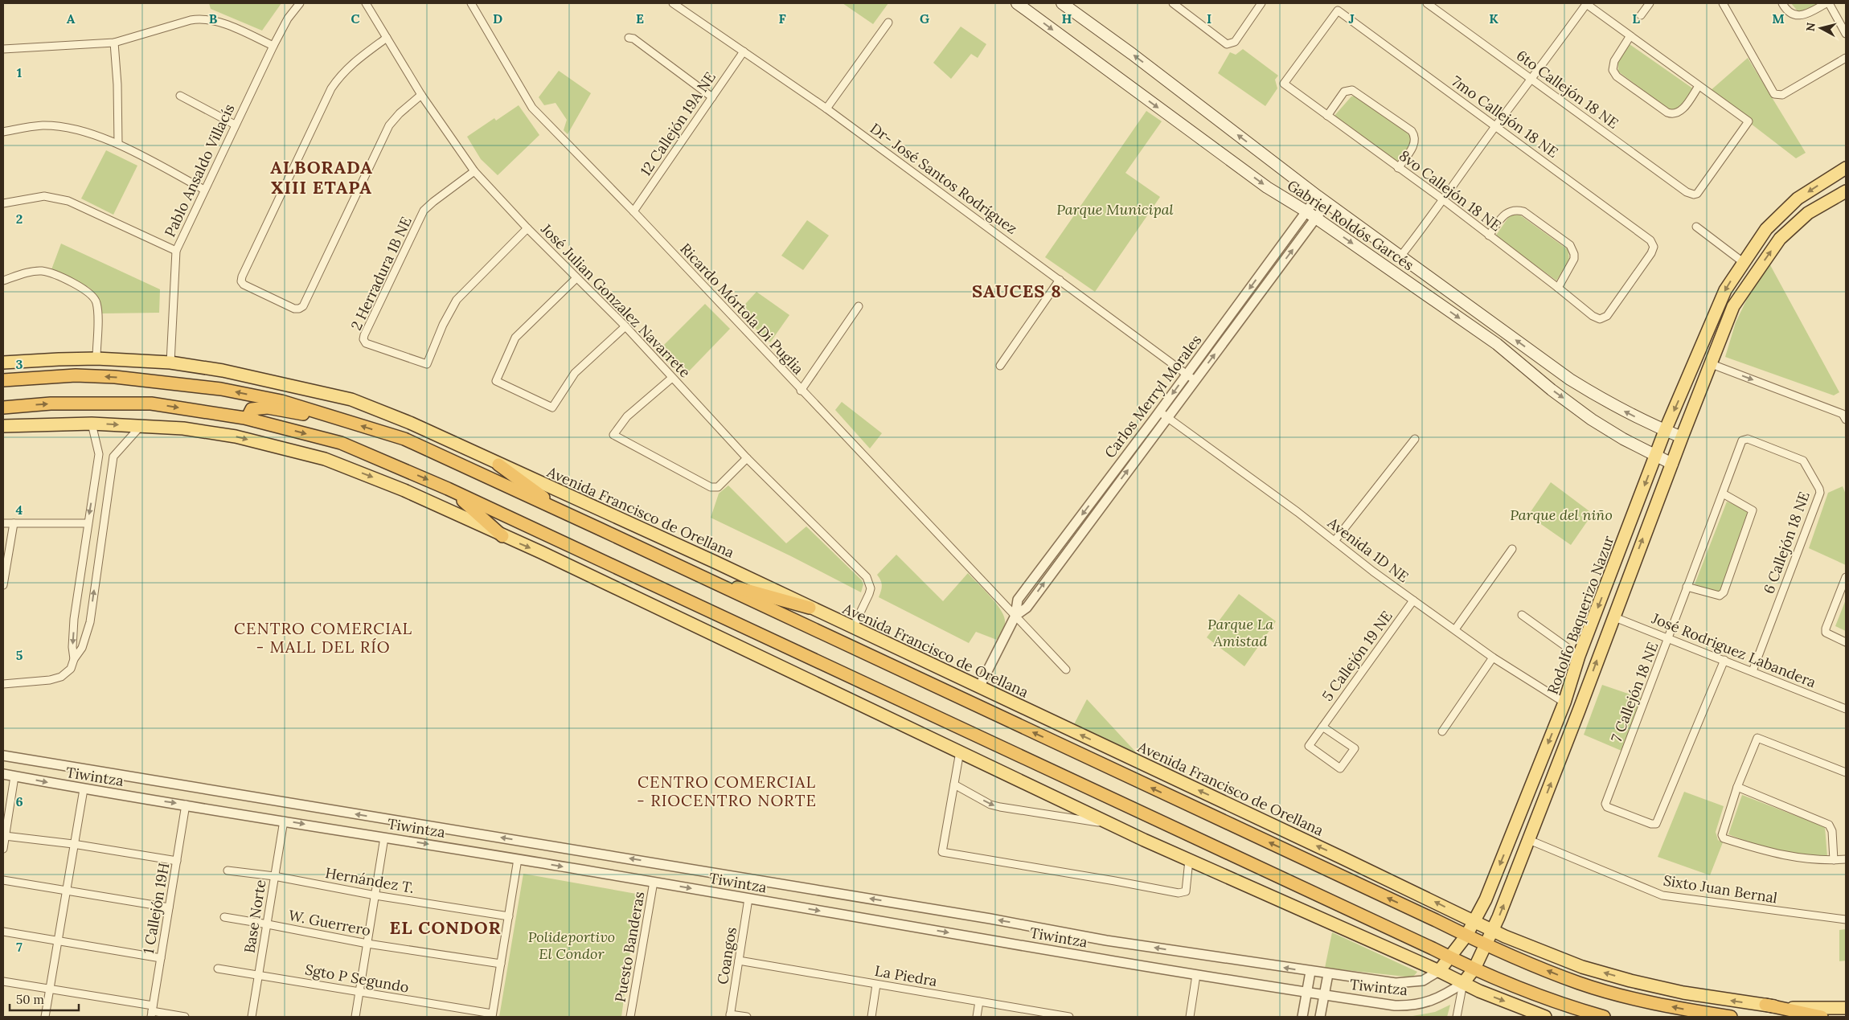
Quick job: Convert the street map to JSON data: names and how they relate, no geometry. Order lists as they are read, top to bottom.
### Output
{
  "streets": {
    "main road": ["Gabriel Roldós Garcés", "Avenida Francisco de Orellana", "Rodolfo Baquerizo Nazur"],
    "street": [
      "6to Callejón 18 NE",
      "7mo Callejón 18 NE",
      "12 Callejón 19A NE",
      "Pablo Ansaldo Villacís",
      "Dr- José Santos Rodríguez",
      "8vo Callejón 18 NE",
      "2 Herradura 1B NE",
      "José Julian Gonzalez Navarrete",
      "Ricardo Mórtola Di Puglia",
      "Carlos Merryl Morales",
      "6 Callejón 18 NE",
      "Avenida 1D NE",
      "José Rodriguez Labandera",
      "5 Callejón 19 NE",
      "7 Callejón 18 NE",
      "Tiwintza",
      "Hernández T.",
      "Sixto Juan Bernal",
      "1 Callejón 19H",
      "Base Norte",
      "W. Guerrero",
      "Puesto Banderas",
      "Coangos",
      "La Piedra",
      "Sgto P Segundo"
    ]
  },
  "crossings": [
    ["7mo Callejón 18 NE", "8vo Callejón 18 NE"],
    ["12 Callejón 19A NE", "Dr- José Santos Rodríguez"],
    ["12 Callejón 19A NE", "Ricardo Mórtola Di Puglia"],
    ["Pablo Ansaldo Villacís", "Avenida Francisco de Orellana"],
    ["Dr- José Santos Rodríguez", "Carlos Merryl Morales"],
    ["Gabriel Roldós Garcés", "Carlos Merryl Morales"],
    ["Gabriel Roldós Garcés", "Rodolfo Baquerizo Nazur"],
    ["2 Herradura 1B NE", "José Julian Gonzalez Navarrete"],
    ["José Julian Gonzalez Navarrete", "Avenida Francisco de Orellana"],
    ["Ricardo Mórtola Di Puglia", "Carlos Merryl Morales"],
    ["Carlos Merryl Morales", "Avenida Francisco de Orellana"],
    ["Carlos Merryl Morales", "Avenida 1D NE"],
    ["Avenida Francisco de Orellana", "Rodolfo Baquerizo Nazur"],
    ["6 Callejón 18 NE", "José Rodriguez Labandera"],
    ["6 Callejón 18 NE", "7 Callejón 18 NE"],
    ["Avenida 1D NE", "Rodolfo Baquerizo Nazur"],
    ["Avenida 1D NE", "5 Callejón 19 NE"],
    ["Rodolfo Baquerizo Nazur", "Tiwintza"],
    ["José Rodriguez Labandera", "7 Callejón 18 NE"],
    ["Tiwintza", "1 Callejón 19H"],
    ["Tiwintza", "Base Norte"],
    ["Tiwintza", "Puesto Banderas"],
    ["Tiwintza", "Coangos"],
    ["Hernández T.", "Base Norte"],
    ["Base Norte", "W. Guerrero"],
    ["Base Norte", "Sgto P Segundo"],
    ["Coangos", "La Piedra"]
  ],
  "districts": [
    "ALBORADA XIII ETAPA",
    "SAUCES 8",
    "CENTRO COMERCIAL - MALL DEL RÍO",
    "CENTRO COMERCIAL - RIOCENTRO NORTE",
    "EL CONDOR"
  ],
  "parks": [
    "Parque Municipal",
    "Parque del niño",
    "Parque La Amistad",
    "Polideportivo El Condor"
  ],
  "scale_bar": "50 m",
  "north": "left",
  "grid": {
    "columns": [
      "A",
      "B",
      "C",
      "D",
      "E",
      "F",
      "G",
      "H",
      "I",
      "J",
      "K",
      "L",
      "M"
    ],
    "rows": [
      "1",
      "2",
      "3",
      "4",
      "5",
      "6",
      "7"
    ]
  }
}
